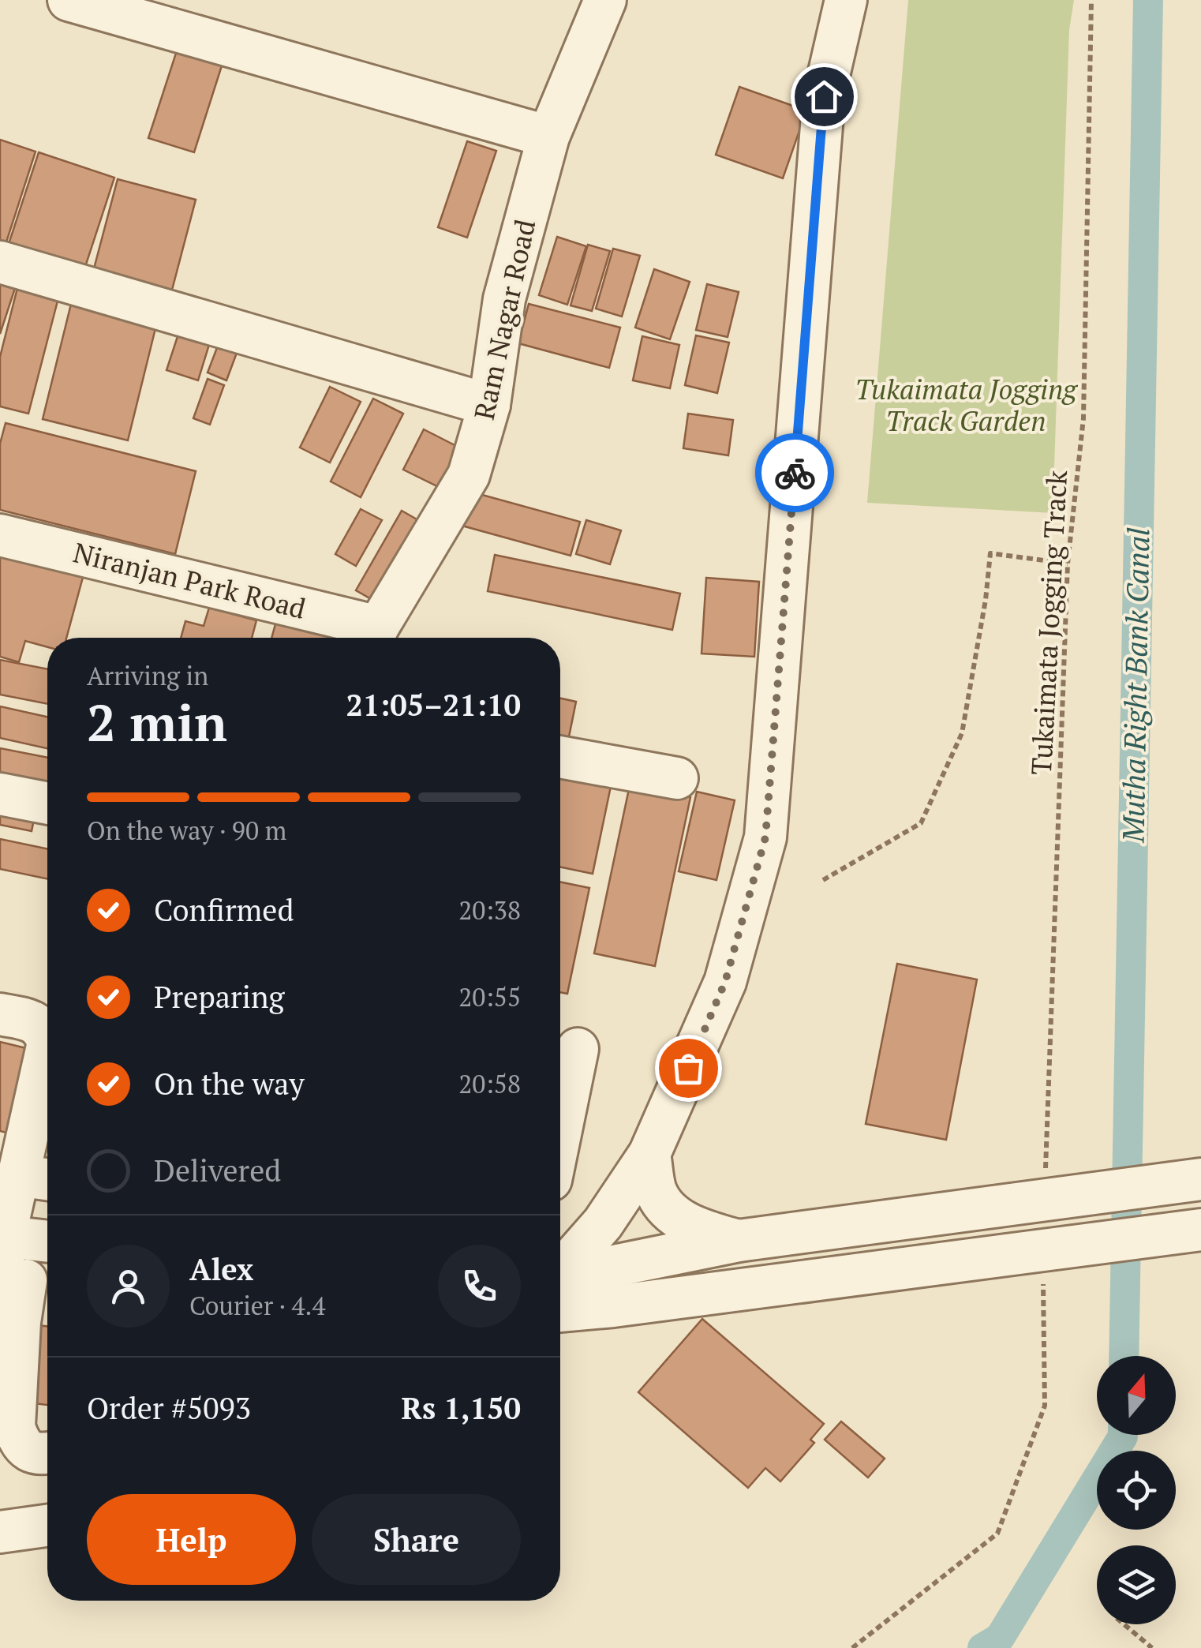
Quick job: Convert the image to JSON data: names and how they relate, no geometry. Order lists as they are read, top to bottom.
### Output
{
  "streets": {
    "street": ["Ram Nagar Road", "Niranjan Park Road"],
    "path": ["Tukaimata Jogging Track"]
  },
  "crossings": [
    ["Ram Nagar Road", "Niranjan Park Road"]
  ],
  "water": ["Mutha Right Bank Canal"],
  "parks": ["Tukaimata Jogging Track Garden"],
  "north": "top",
  "page": {
    "heading": ["2 min", "Arriving in", "21:05–21:10"],
    "panel": [
      "Alex",
      "Courier · 4.4",
      "Order #5093",
      "Rs 1,150"
    ],
    "bar": "On the way · 90 m",
    "list": [
      ["Confirmed", "20:38"],
      ["Preparing", "20:55"],
      ["On the way", "20:58"],
      "Delivered"
    ],
    "buttons": ["Help", "Share"]
  }
}
